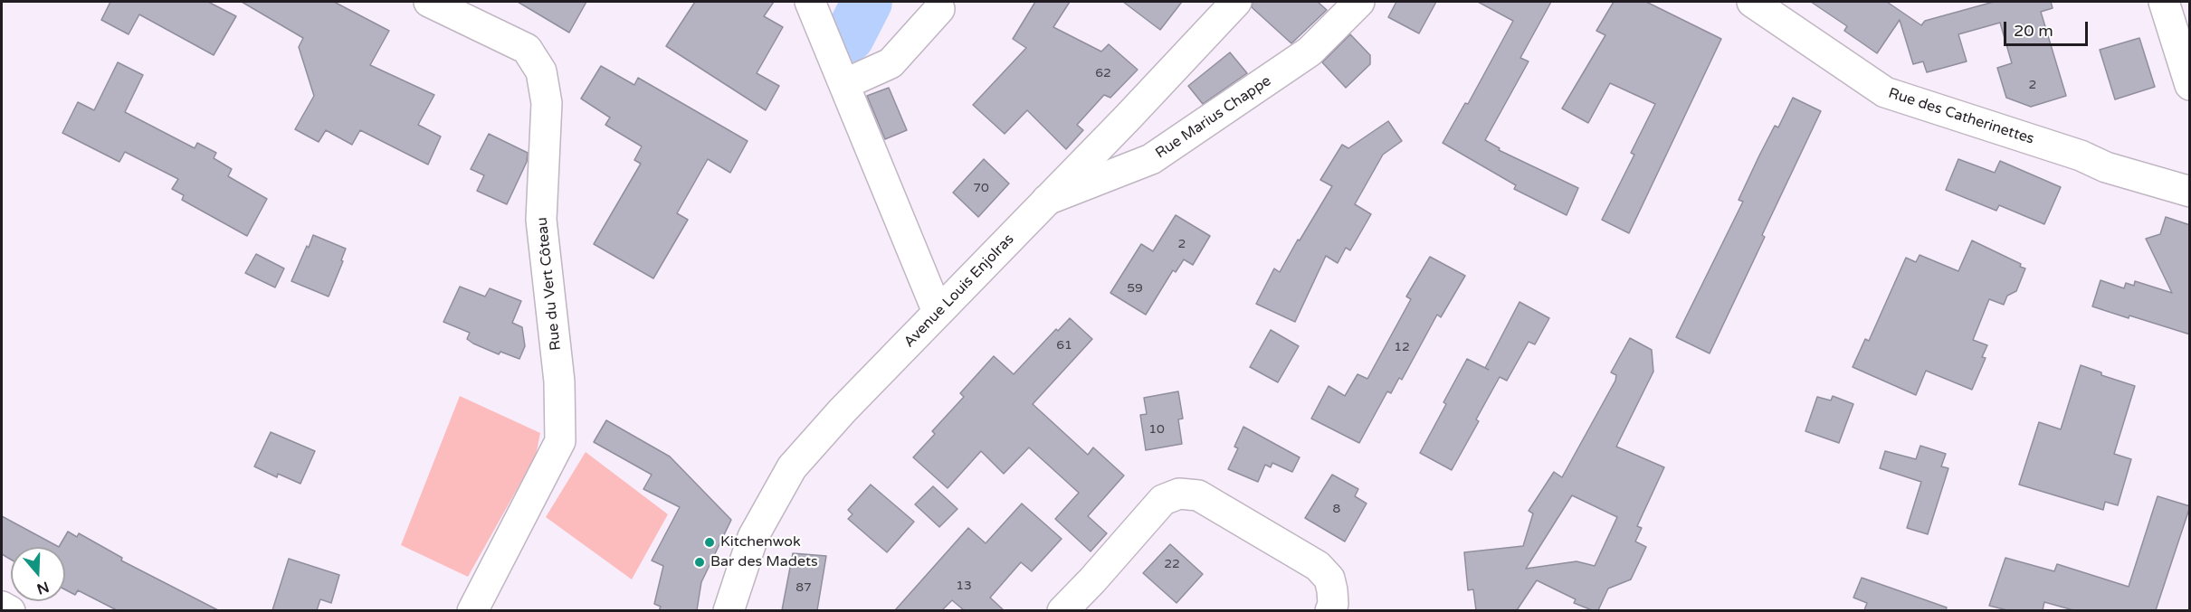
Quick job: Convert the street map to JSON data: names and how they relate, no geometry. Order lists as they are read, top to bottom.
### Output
{
  "streets": {
    "street": [
      "Rue des Catherinettes",
      "Rue Marius Chappe",
      "Rue du Vert Côteau",
      "Avenue Louis Enjolras"
    ]
  },
  "crossings": [
    ["Rue Marius Chappe", "Avenue Louis Enjolras"]
  ],
  "places": ["Kitchenwok", "Bar des Madets"],
  "house_numbers": [
    "62",
    "2",
    "70",
    "2",
    "59",
    "61",
    "12",
    "10",
    "8",
    "22",
    "13",
    "87"
  ],
  "scale_bar": "20 m",
  "north": "bottom"
}
